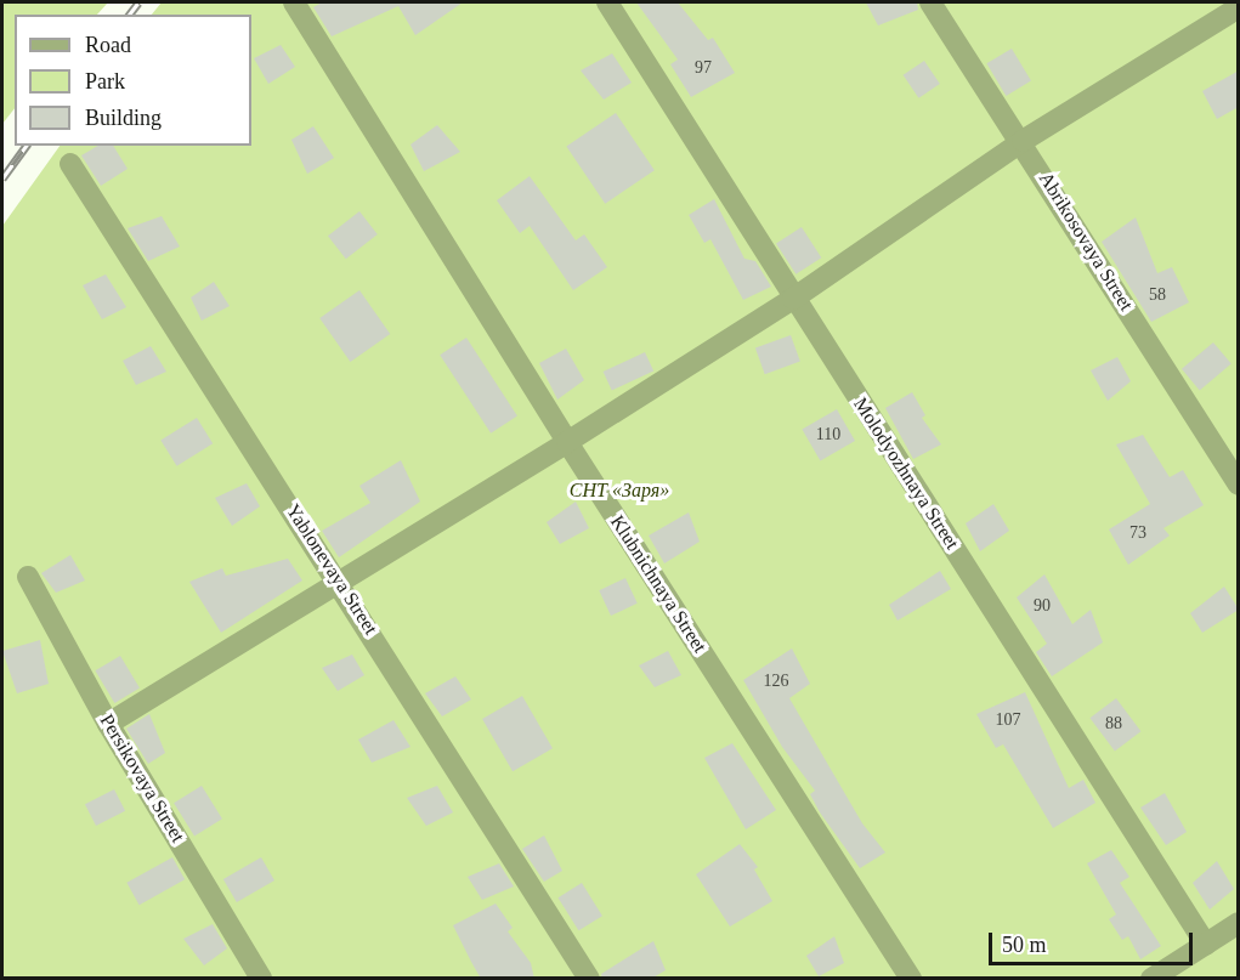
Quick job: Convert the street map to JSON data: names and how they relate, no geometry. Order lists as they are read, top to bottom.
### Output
{
  "streets": {
    "street": [
      "Abrikosovaya Street",
      "Molodyozhnaya Street",
      "Yablonevaya Street",
      "Klubnichnaya Street",
      "Persikovaya Street"
    ]
  },
  "parks": ["СНТ «Заря»"],
  "house_numbers": [
    "97",
    "58",
    "110",
    "73",
    "90",
    "126",
    "107",
    "88"
  ],
  "legend": ["Road", "Park", "Building"],
  "scale_bar": "50 m"
}
